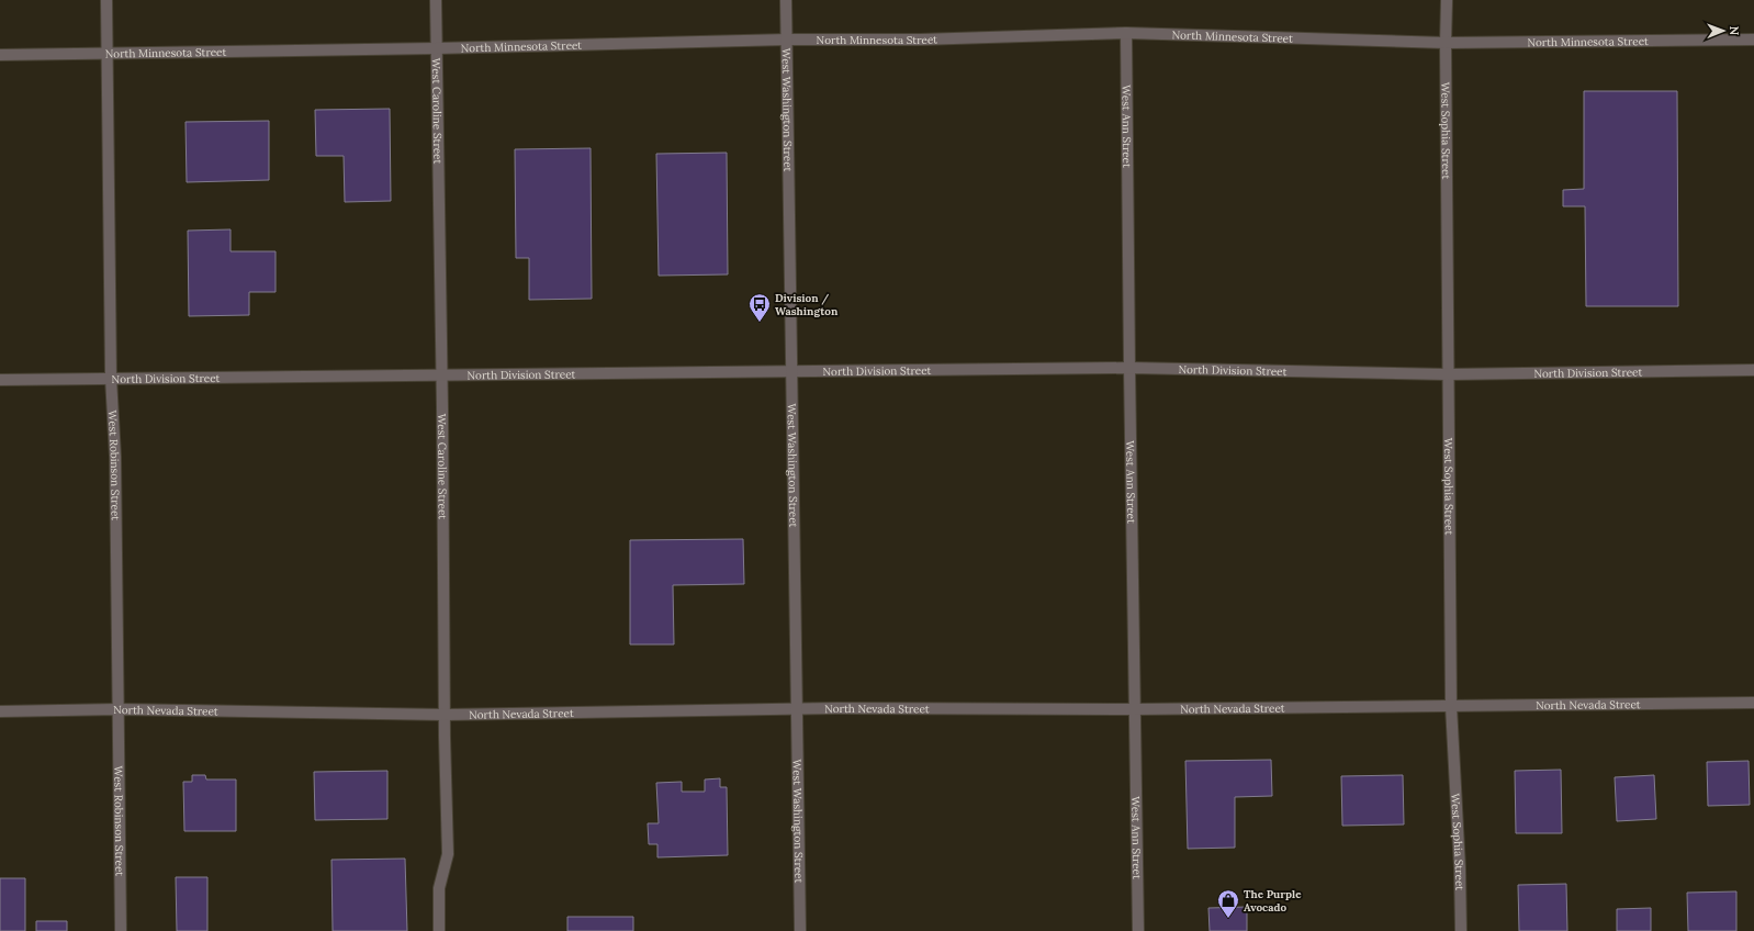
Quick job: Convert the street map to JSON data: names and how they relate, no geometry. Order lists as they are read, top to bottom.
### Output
{
  "streets": {
    "street": [
      "North Minnesota Street",
      "West Washington Street",
      "West Caroline Street",
      "West Ann Street",
      "West Sophia Street",
      "North Division Street",
      "West Robinson Street",
      "North Nevada Street"
    ]
  },
  "crossings": [
    ["North Minnesota Street", "West Washington Street"],
    ["North Minnesota Street", "West Caroline Street"],
    ["North Minnesota Street", "West Ann Street"],
    ["North Minnesota Street", "West Sophia Street"],
    ["North Minnesota Street", "West Robinson Street"],
    ["West Washington Street", "North Division Street"],
    ["West Washington Street", "North Nevada Street"],
    ["West Caroline Street", "North Division Street"],
    ["West Caroline Street", "North Nevada Street"],
    ["West Ann Street", "North Division Street"],
    ["West Ann Street", "North Nevada Street"],
    ["West Sophia Street", "North Division Street"],
    ["West Sophia Street", "North Nevada Street"],
    ["North Division Street", "West Robinson Street"],
    ["West Robinson Street", "North Nevada Street"]
  ],
  "places": {
    "bus stop": ["Division / Washington"],
    "shop": ["The Purple Avocado"]
  },
  "north": "right"
}
